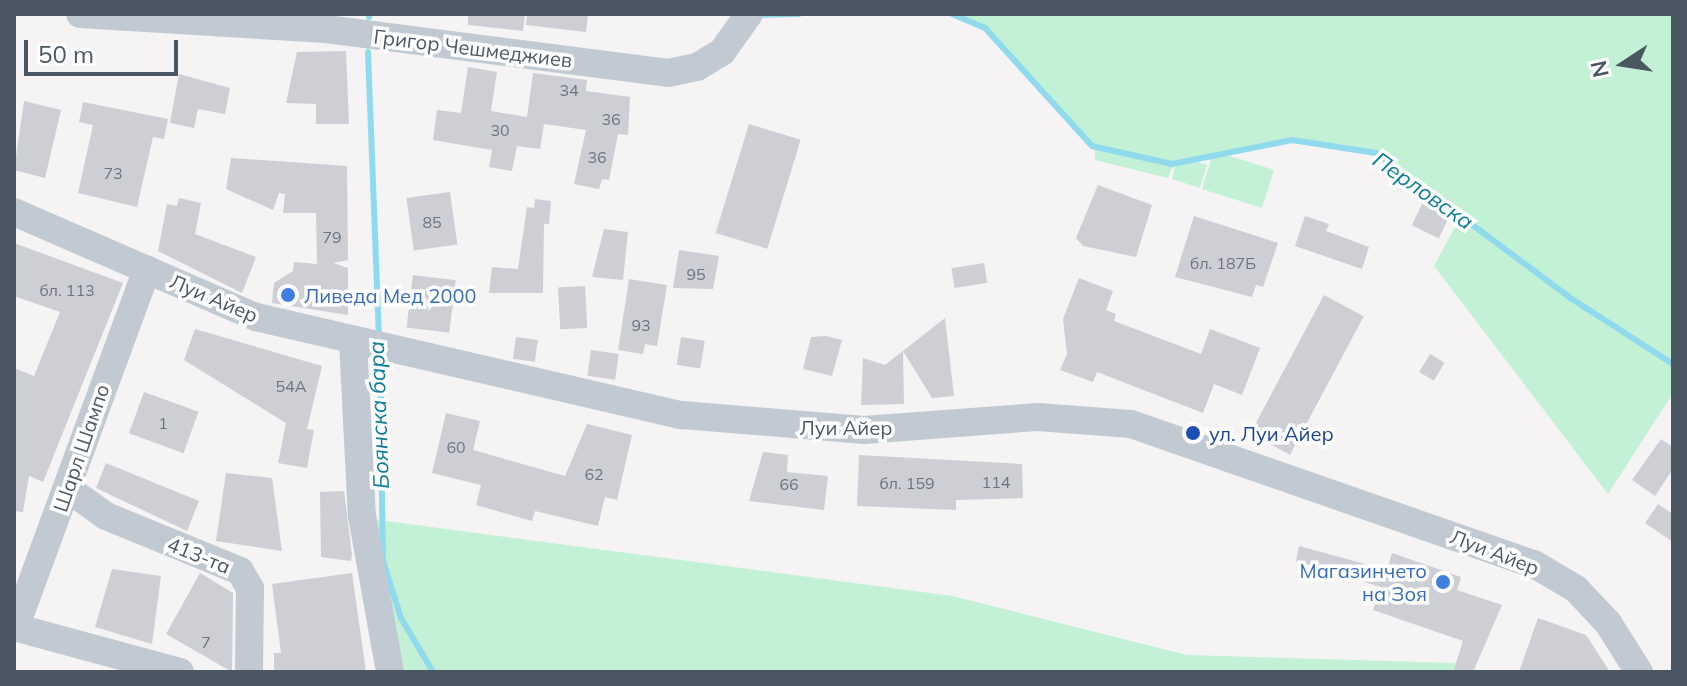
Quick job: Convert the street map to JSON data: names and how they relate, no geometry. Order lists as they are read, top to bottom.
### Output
{
  "streets": {
    "street": [
      "Григор Чешмеджиев",
      "Луи Айер",
      "Шарл Шампо",
      "413-та"
    ]
  },
  "crossings": [
    ["Луи Айер", "Шарл Шампо"],
    ["Шарл Шампо", "413-та"]
  ],
  "water": ["Перловска", "Боянска бара"],
  "places": ["Ливеда Мед 2000", "ул. Луи Айер", "Магазинчето на Зоя"],
  "house_numbers": [
    "34",
    "36",
    "30",
    "36",
    "73",
    "85",
    "79",
    "бл. 187Б",
    "95",
    "бл. 113",
    "93",
    "54А",
    "1",
    "60",
    "62",
    "114",
    "бл. 159",
    "66",
    "7"
  ],
  "scale_bar": "50 m",
  "north": "left"
}
